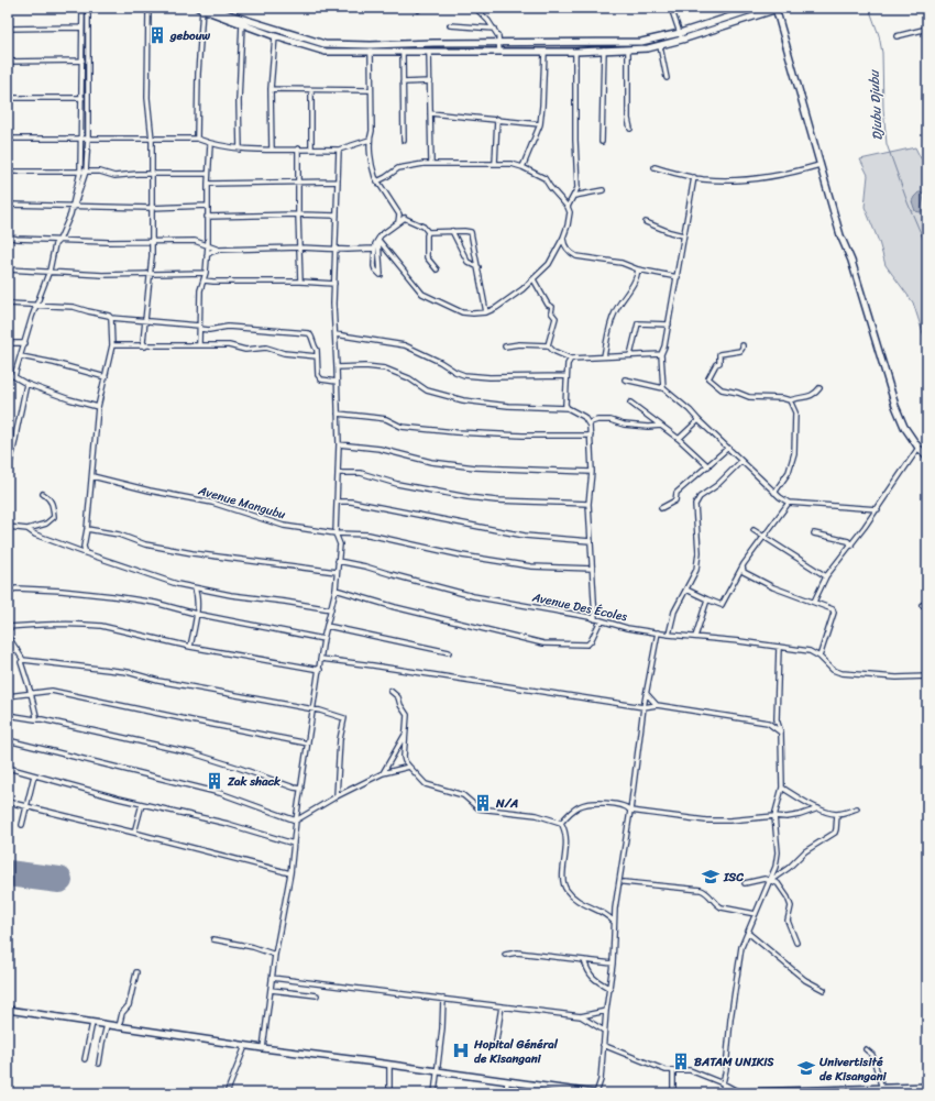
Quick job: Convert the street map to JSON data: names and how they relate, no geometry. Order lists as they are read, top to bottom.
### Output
{
  "streets": {
    "street": ["Avenue Mangubu", "Avenue Des Écoles"]
  },
  "water": ["Djubu Djubu"],
  "places": {
    "building": [
      "gebouw",
      "Zak shack",
      "N/A",
      "BATAM UNIKIS"
    ],
    "school or university": ["ISC", "Univertisité de Kisangani"],
    "hospital": ["Hopital Général de Kisangani"]
  }
}
